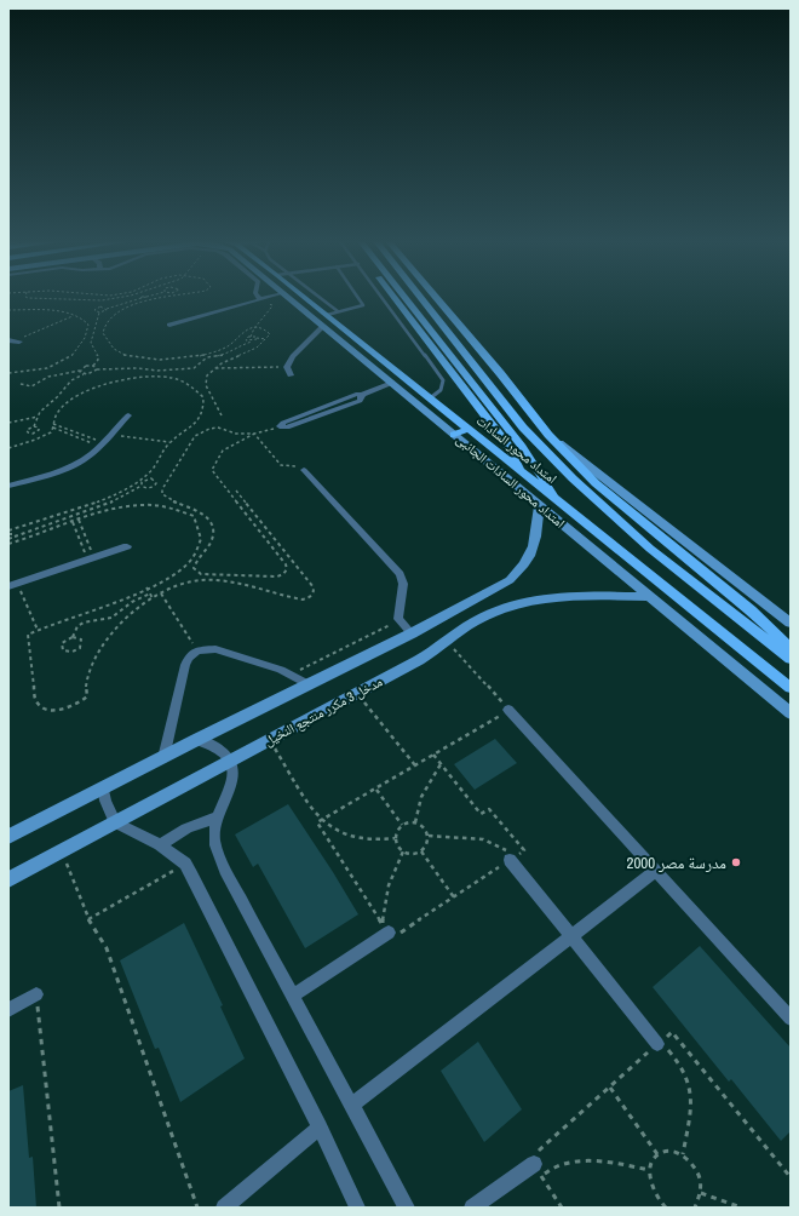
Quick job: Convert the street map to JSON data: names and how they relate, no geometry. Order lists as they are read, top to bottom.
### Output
{
  "streets": {
    "main road": ["امتداد محور السادات"],
    "street": ["امتداد محور السادات الجانبى", "مدخل 3 مكرر منتجع النخيل"]
  },
  "crossings": [
    ["امتداد محور السادات الجانبى", "مدخل 3 مكرر منتجع النخيل"]
  ],
  "places": ["مدرسة مصر 2000"]
}
